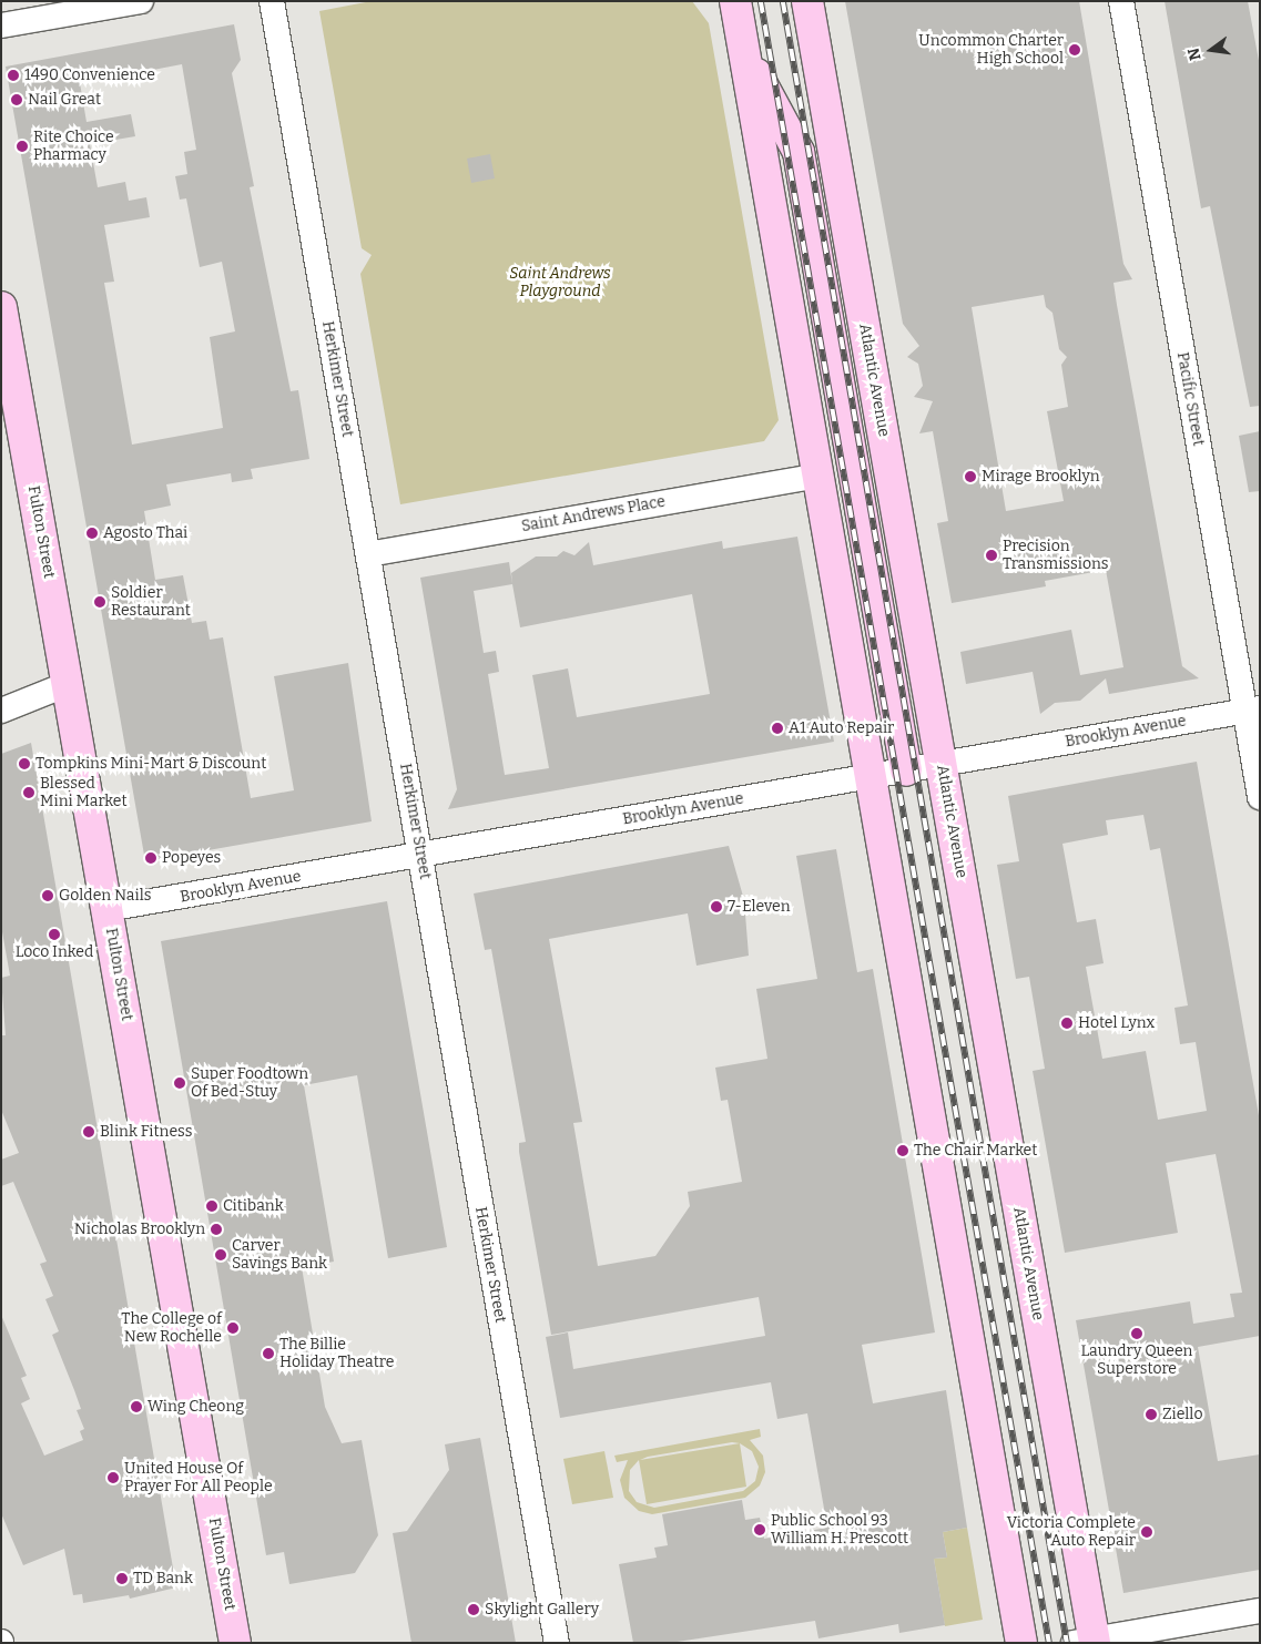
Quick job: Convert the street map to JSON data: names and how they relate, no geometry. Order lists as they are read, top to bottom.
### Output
{
  "streets": {
    "main road": ["Atlantic Avenue", "Fulton Street"],
    "street": [
      "Herkimer Street",
      "Pacific Street",
      "Saint Andrews Place",
      "Brooklyn Avenue"
    ]
  },
  "crossings": [
    ["Herkimer Street", "Saint Andrews Place"],
    ["Herkimer Street", "Brooklyn Avenue"],
    ["Atlantic Avenue", "Brooklyn Avenue"],
    ["Pacific Street", "Brooklyn Avenue"],
    ["Fulton Street", "Brooklyn Avenue"]
  ],
  "parks": ["Saint Andrews Playground"],
  "places": [
    "Uncommon Charter High School",
    "1490 Convenience",
    "Nail Great",
    "Rite Choice Pharmacy",
    "Mirage Brooklyn",
    "Agosto Thai",
    "Precision Transmissions",
    "Soldier Restaurant",
    "A1 Auto Repair",
    "Tompkins Mini-Mart & Discount",
    "Blessed Mini Market",
    "Popeyes",
    "Golden Nails",
    "7-Eleven",
    "Loco Inked",
    "Hotel Lynx",
    "Super Foodtown Of Bed-Stuy",
    "Blink Fitness",
    "The Chair Market",
    "Citibank",
    "Nicholas Brooklyn",
    "Carver Savings Bank",
    "The College of New Rochelle",
    "Laundry Queen Superstore",
    "The Billie Holiday Theatre",
    "Wing Cheong",
    "Ziello",
    "United House Of Prayer For All People",
    "Public School 93 William H. Prescott",
    "Victoria Complete Auto Repair",
    "TD Bank",
    "Skylight Gallery"
  ],
  "north": "left"
}
